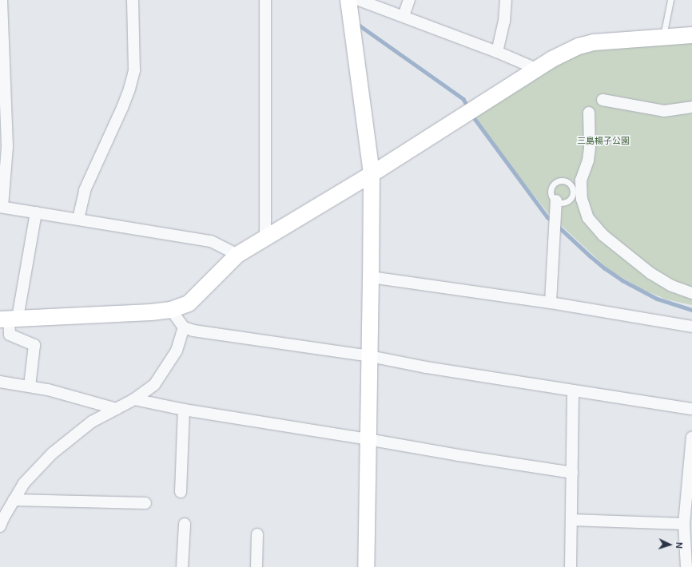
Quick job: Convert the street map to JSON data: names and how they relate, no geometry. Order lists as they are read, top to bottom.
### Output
{
  "parks": ["三島楊子公園"],
  "north": "right"
}
